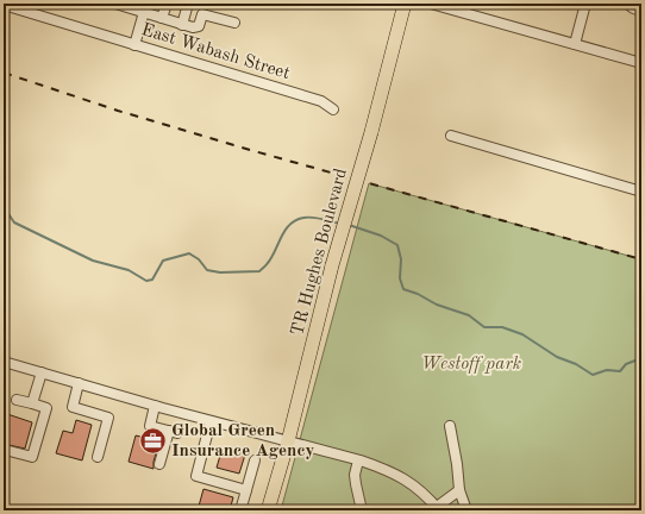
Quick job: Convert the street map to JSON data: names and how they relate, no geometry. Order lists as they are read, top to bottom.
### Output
{
  "streets": {
    "main road": ["TR Hughes Boulevard"],
    "street": ["East Wabash Street"]
  },
  "parks": ["Westoff park"],
  "places": {
    "office": ["Global Green Insurance Agency"]
  }
}
